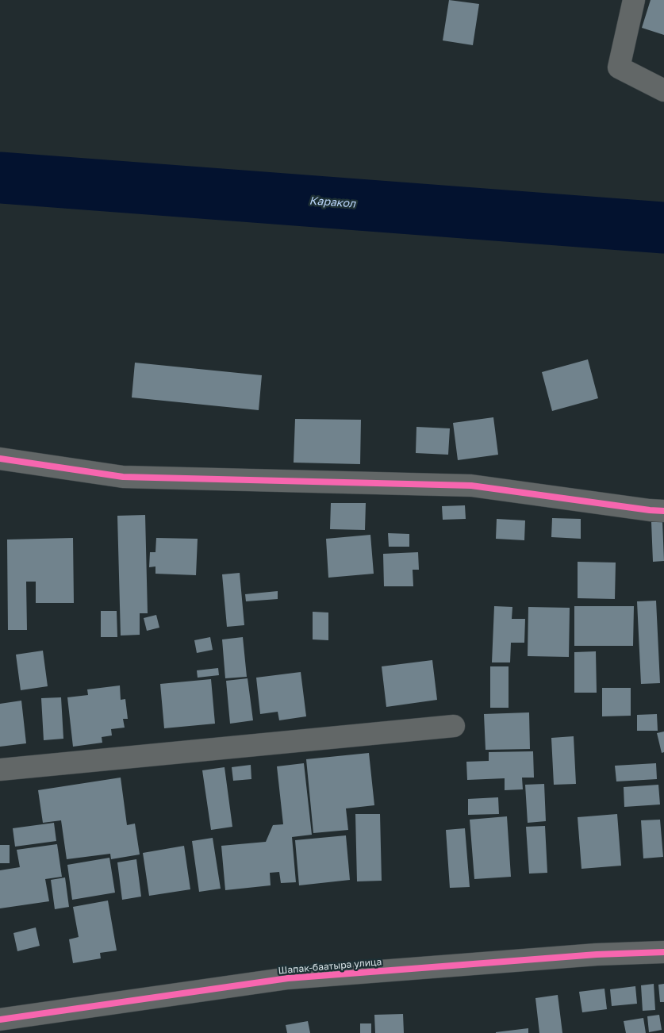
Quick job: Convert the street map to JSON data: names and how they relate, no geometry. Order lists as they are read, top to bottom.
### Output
{
  "streets": {
    "street": ["Шапак-баатыра улица"]
  },
  "water": ["Каракол"]
}
